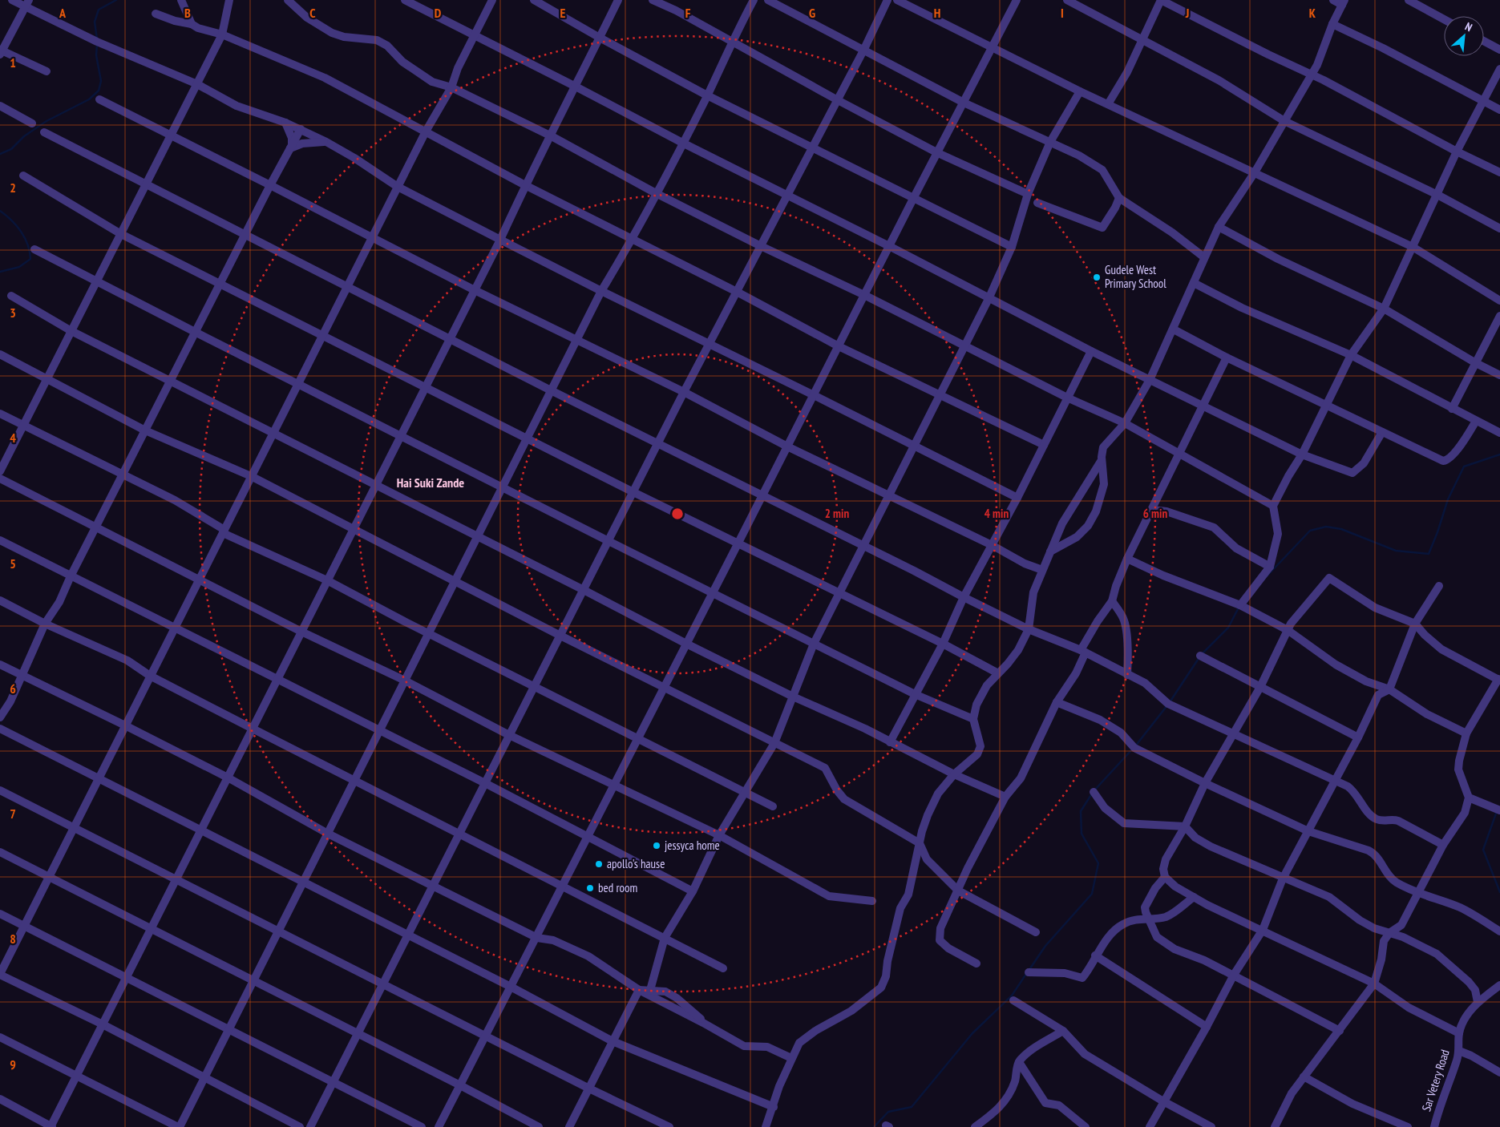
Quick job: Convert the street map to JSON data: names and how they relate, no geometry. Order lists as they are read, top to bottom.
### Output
{
  "streets": {
    "street": ["Sar Vetery Road"]
  },
  "districts": ["Hai Suki Zande"],
  "places": [
    "Gudele West Primary School",
    "jessyca home",
    "apollo's hause",
    "bed room"
  ],
  "north": "top right",
  "grid": {
    "columns": [
      "A",
      "B",
      "C",
      "D",
      "E",
      "F",
      "G",
      "H",
      "I",
      "J",
      "K"
    ],
    "rows": [
      "1",
      "2",
      "3",
      "4",
      "5",
      "6",
      "7",
      "8",
      "9"
    ]
  },
  "rings": ["2 min", "4 min", "6 min"]
}
